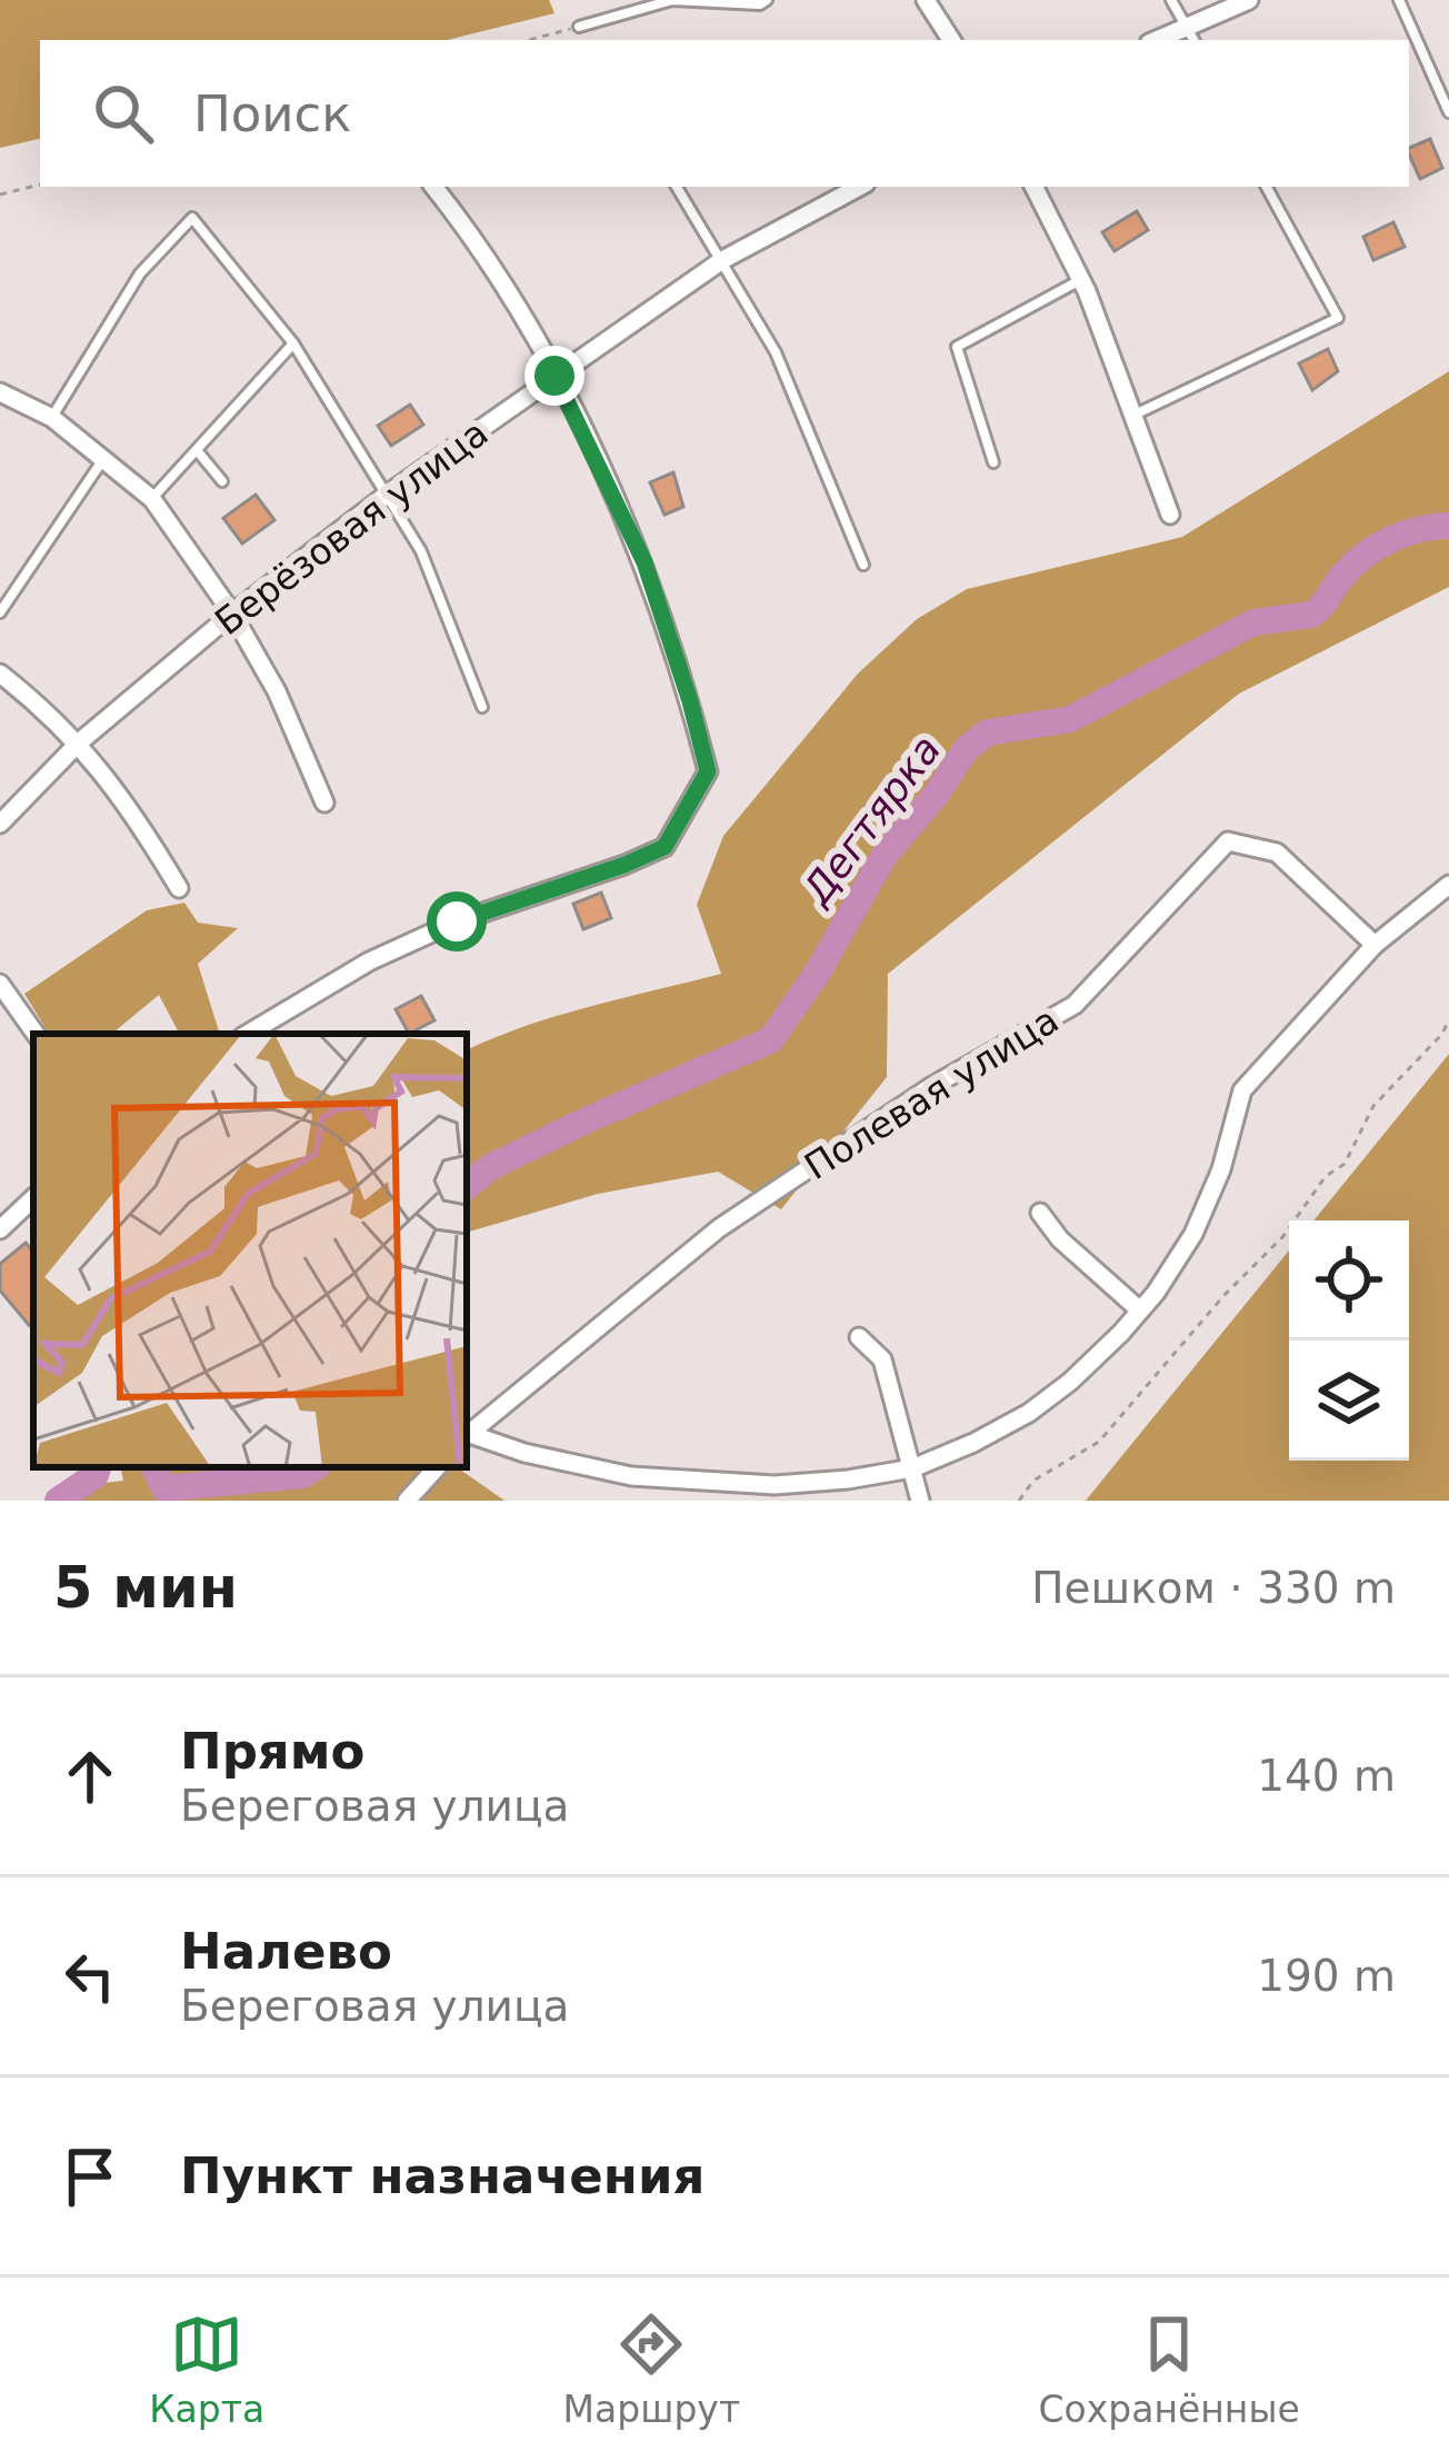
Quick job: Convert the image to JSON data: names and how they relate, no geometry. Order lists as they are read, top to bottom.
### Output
{
  "streets": {
    "street": ["Берёзовая улица", "Полевая улица"]
  },
  "water": ["Дегтярка"],
  "page": {
    "search": "Поиск",
    "heading": ["5 мин", "Пешком · 330 m"],
    "list": [
      ["Прямо", "Береговая улица", "140 m"],
      ["Налево", "Береговая улица", "190 m"],
      "Пункт назначения"
    ],
    "nav": ["Карта", "Маршрут", "Сохранённые"]
  }
}
